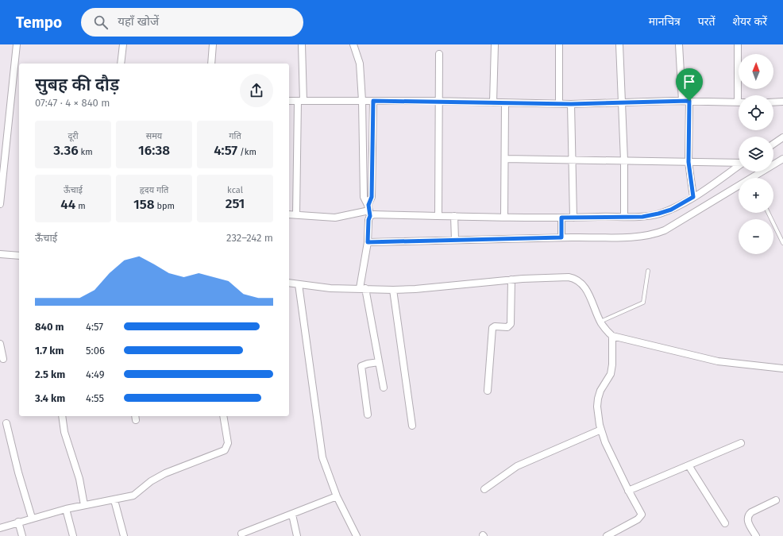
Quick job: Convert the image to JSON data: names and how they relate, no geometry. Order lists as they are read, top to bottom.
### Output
{
  "north": "top",
  "page": {
    "header": "Tempo",
    "search": "यहाँ खोजें",
    "nav": ["मानचित्र", "परतें", "शेयर करें"],
    "map_buttons": ["+", "−"],
    "heading": ["सुबह की दौड़", "07:47 · 4 × 840 m"],
    "stats": [
      ["दूरी", "3.36 km"],
      ["समय", "16:38"],
      ["गति", "4:57 /km"],
      ["ऊँचाई", "44 m"],
      ["हृदय गति", "158 bpm"],
      ["kcal", "251"]
    ],
    "chart": ["ऊँचाई", "232–242 m"],
    "list": [
      {
        "name": "840 m",
        "note": "4:57"
      },
      {
        "name": "1.7 km",
        "note": "5:06"
      },
      {
        "name": "2.5 km",
        "note": "4:49"
      },
      {
        "name": "3.4 km",
        "note": "4:55"
      }
    ]
  }
}
